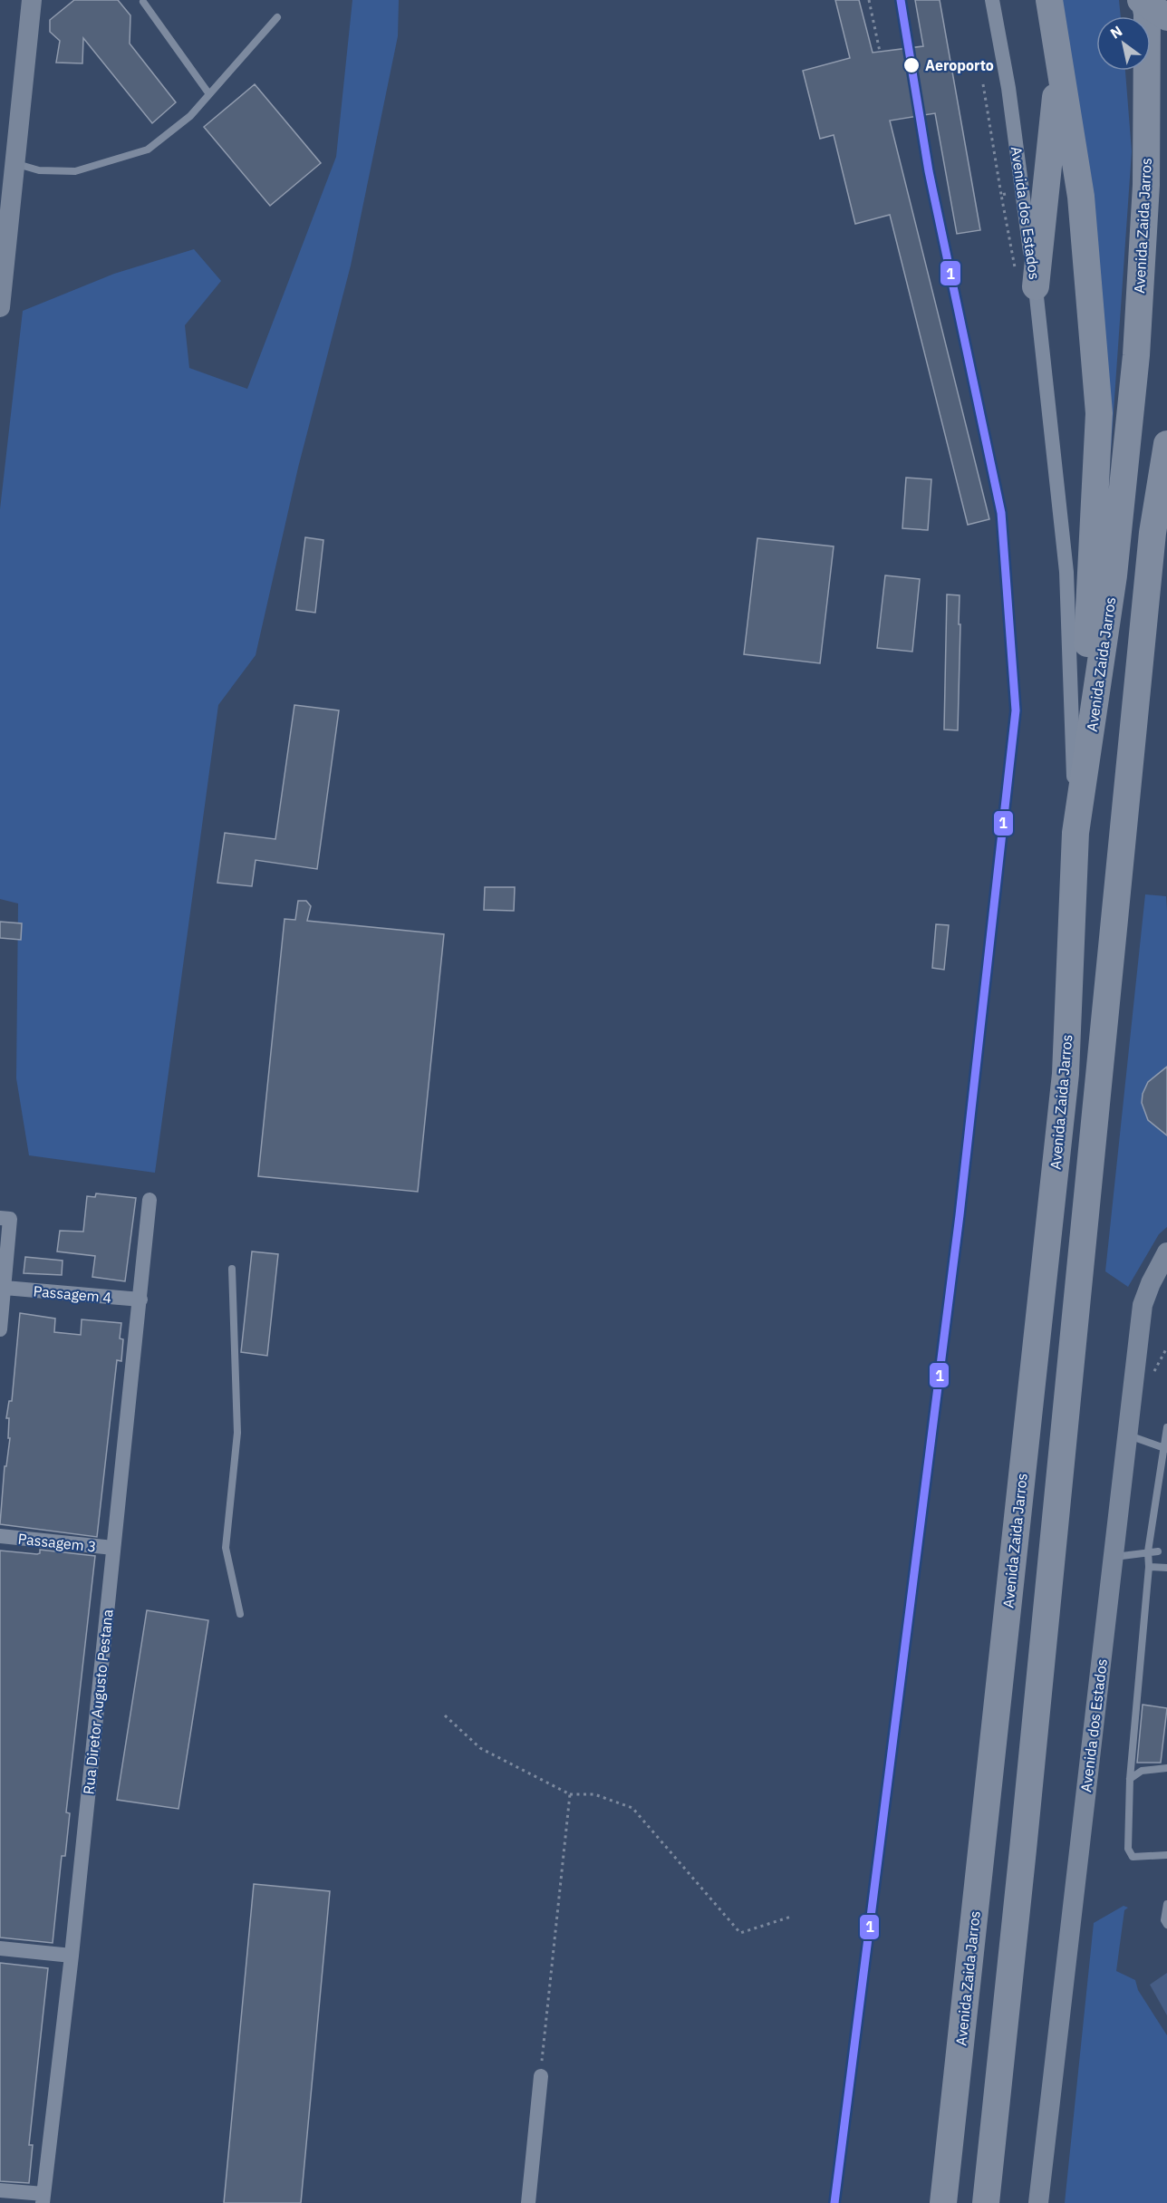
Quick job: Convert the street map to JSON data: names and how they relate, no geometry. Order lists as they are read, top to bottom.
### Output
{
  "streets": {
    "highway": ["Avenida Zaida Jarros"],
    "street": [
      "Avenida dos Estados",
      "Passagem 4",
      "Passagem 3",
      "Rua Diretor Augusto Pestana"
    ]
  },
  "crossings": [
    ["Avenida dos Estados", "Avenida Zaida Jarros"],
    ["Passagem 4", "Rua Diretor Augusto Pestana"],
    ["Passagem 3", "Rua Diretor Augusto Pestana"]
  ],
  "places": ["Aeroporto"],
  "lines": ["transit line 1"],
  "north": "top left"
}
